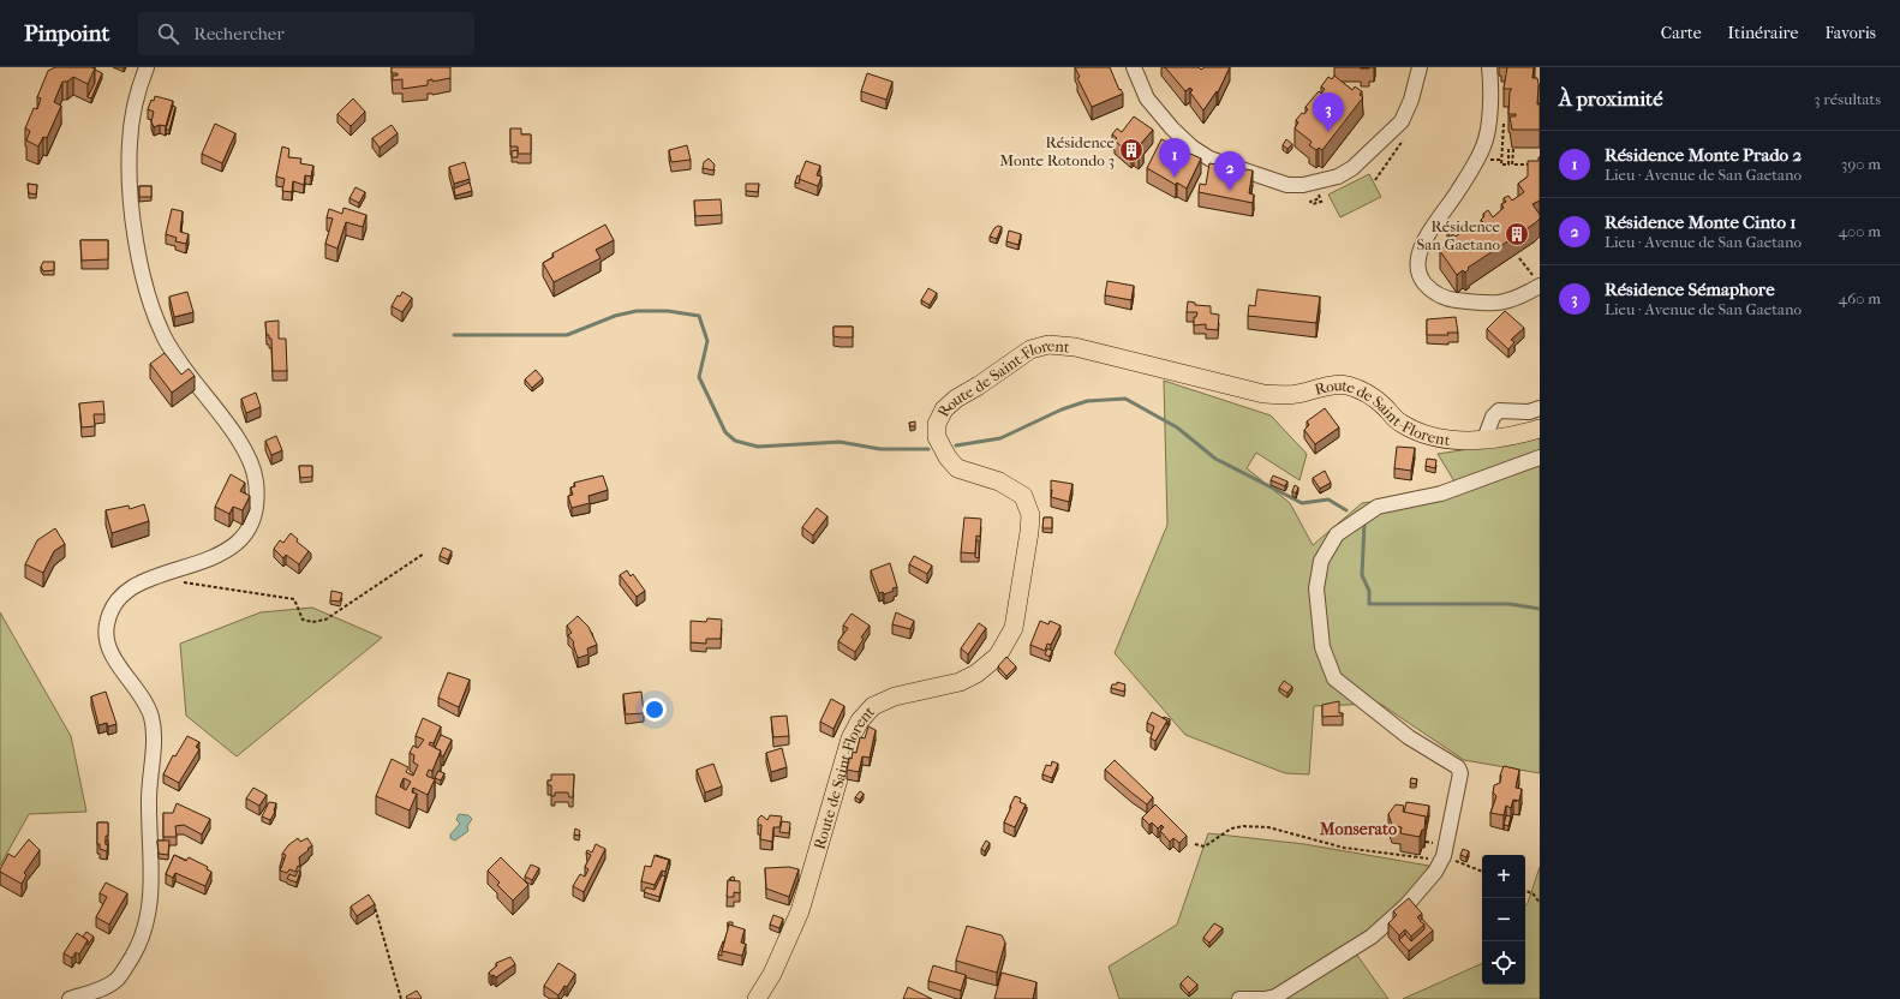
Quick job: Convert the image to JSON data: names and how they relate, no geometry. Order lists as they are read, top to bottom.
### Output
{
  "streets": {
    "main road": ["Route de Saint-Florent"]
  },
  "districts": ["Monserato"],
  "places": {
    "building": ["Résidence Monte Rotondo 3", "Résidence San Gaetano"]
  },
  "page": {
    "header": "Pinpoint",
    "search": "Rechercher",
    "nav": ["Carte", "Itinéraire", "Favoris"],
    "heading": ["À proximité", "3 résultats"],
    "pins": ["3", "1", "2"],
    "list": [
      {
        "mark": "1",
        "name": "Résidence Monte Prado 2",
        "note": "Lieu · Avenue de San Gaetano",
        "value": "390 m"
      },
      {
        "mark": "2",
        "name": "Résidence Monte Cinto 1",
        "note": "Lieu · Avenue de San Gaetano",
        "value": "400 m"
      },
      {
        "mark": "3",
        "name": "Résidence Sémaphore",
        "note": "Lieu · Avenue de San Gaetano",
        "value": "460 m"
      }
    ],
    "map_buttons": ["+", "−"]
  }
}
